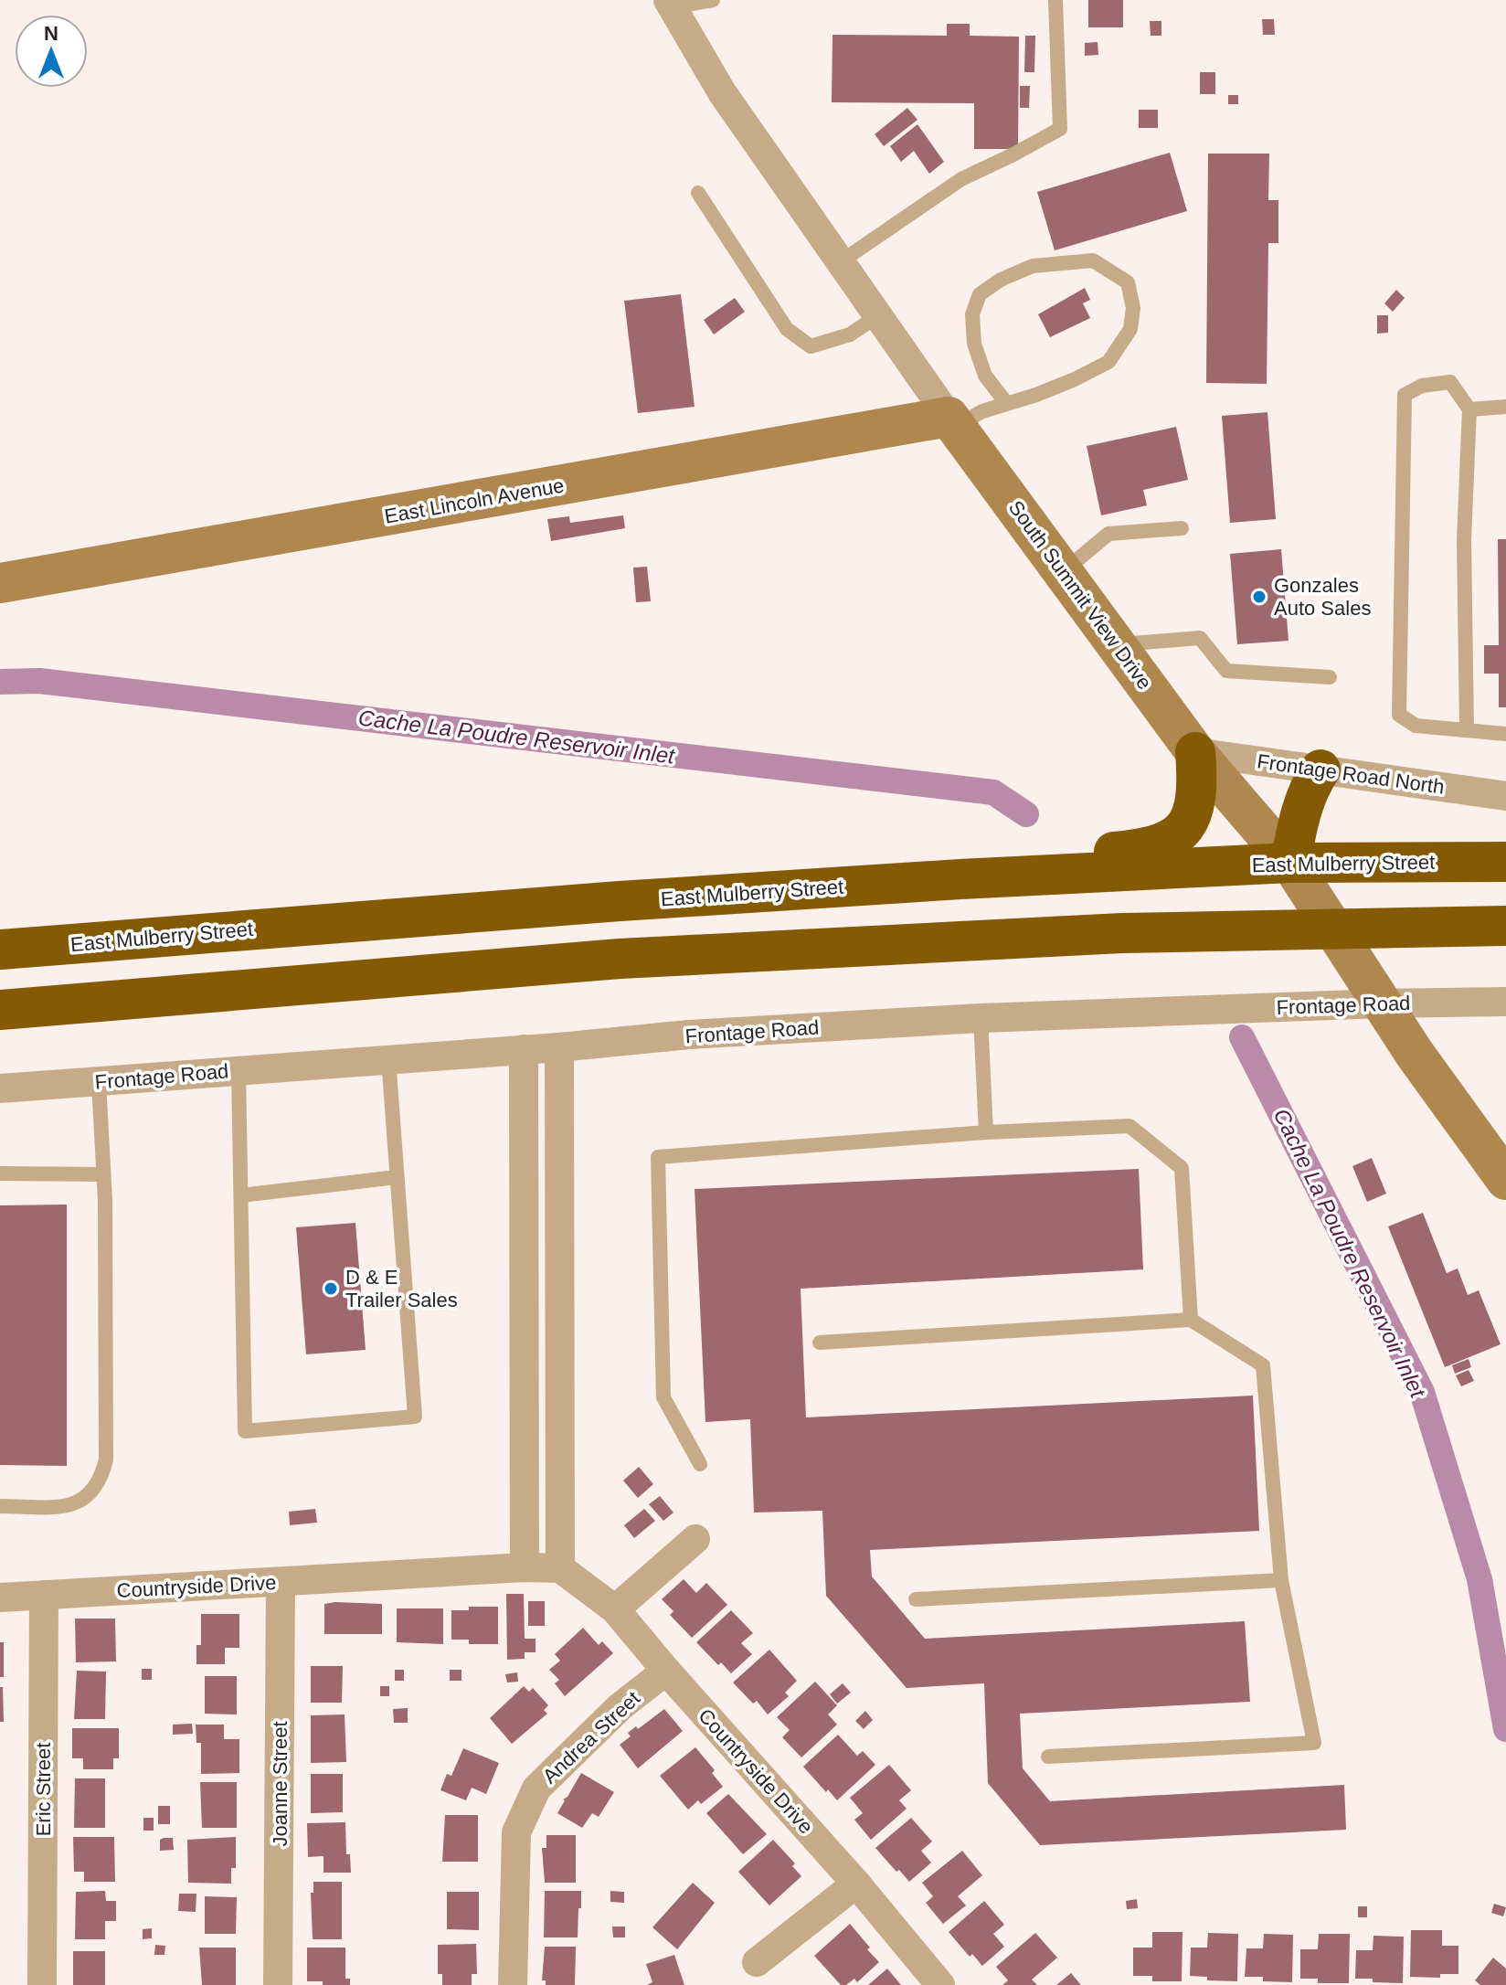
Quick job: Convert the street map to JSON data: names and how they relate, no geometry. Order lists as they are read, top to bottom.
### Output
{
  "streets": {
    "highway": ["East Mulberry Street"],
    "street": [
      "East Lincoln Avenue",
      "South Summit View Drive",
      "Frontage Road North",
      "Frontage Road",
      "Countryside Drive",
      "Andrea Street",
      "Joanne Street",
      "Eric Street"
    ]
  },
  "crossings": [
    ["East Lincoln Avenue", "South Summit View Drive"],
    ["South Summit View Drive", "Frontage Road North"],
    ["South Summit View Drive", "East Mulberry Street"],
    ["South Summit View Drive", "Frontage Road"],
    ["Countryside Drive", "Andrea Street"],
    ["Countryside Drive", "Joanne Street"],
    ["Countryside Drive", "Eric Street"]
  ],
  "water": ["Cache La Poudre Reservoir Inlet"],
  "places": ["Gonzales Auto Sales", "D & E Trailer Sales"],
  "north": "top"
}
